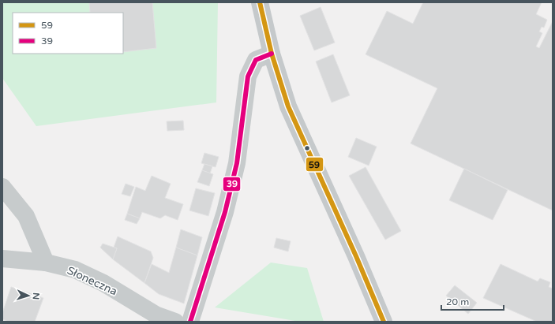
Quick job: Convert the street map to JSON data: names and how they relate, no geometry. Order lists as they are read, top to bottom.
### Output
{
  "streets": {
    "street": ["Słoneczna"]
  },
  "lines": ["transit line 59", "transit line 39"],
  "legend": ["59", "39"],
  "scale_bar": "20 m",
  "north": "right"
}
